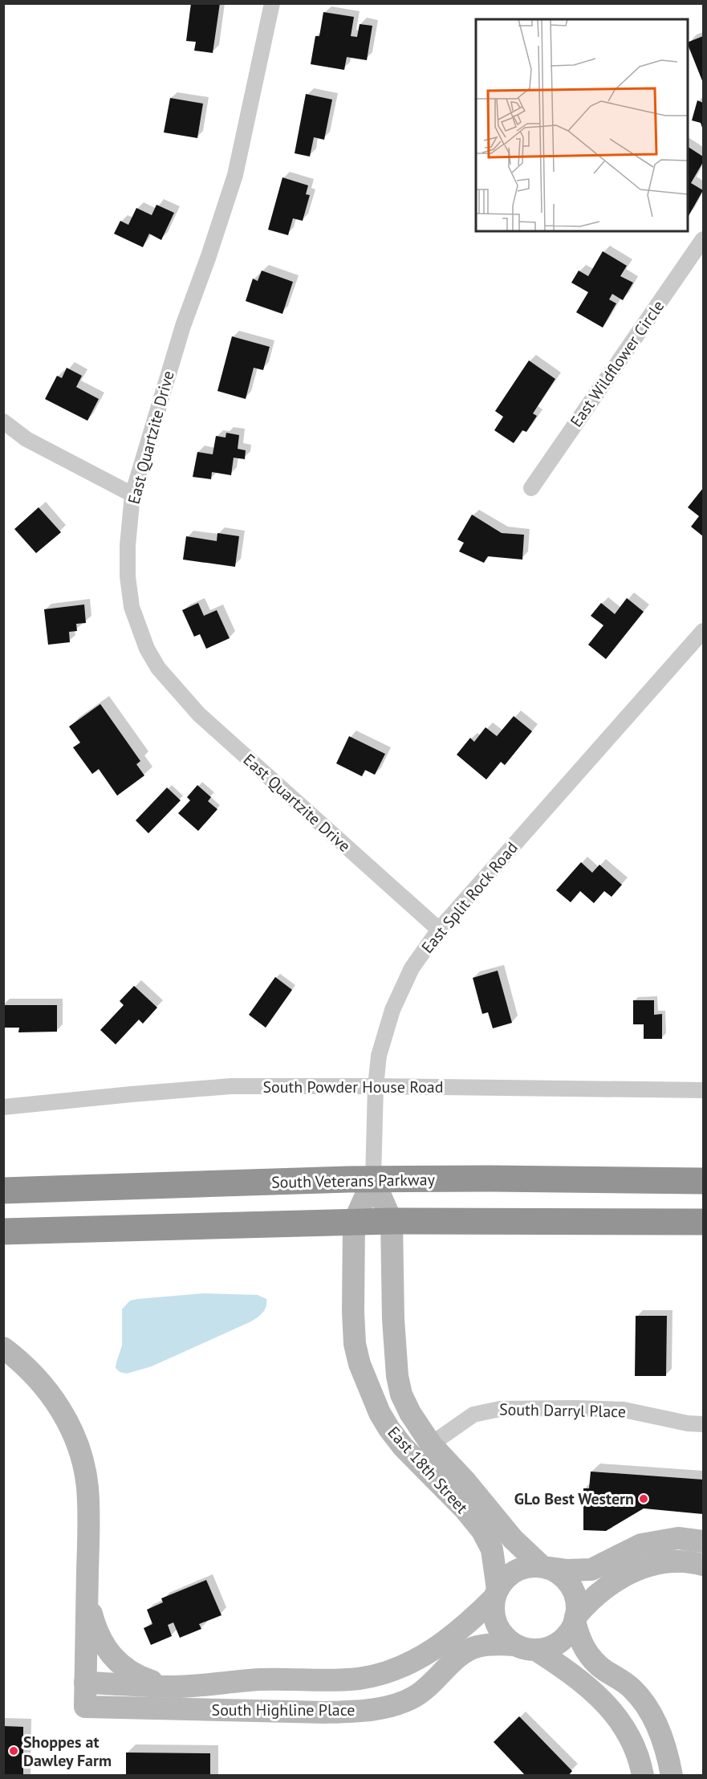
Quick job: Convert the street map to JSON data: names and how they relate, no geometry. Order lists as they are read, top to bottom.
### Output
{
  "streets": {
    "highway": ["South Veterans Parkway"],
    "street": [
      "East Wildflower Circle",
      "East Quartzite Drive",
      "East Split Rock Road",
      "South Powder House Road",
      "South Darryl Place",
      "East 18th Street",
      "South Highline Place"
    ]
  },
  "crossings": [
    ["East Quartzite Drive", "East Split Rock Road"],
    ["East Split Rock Road", "South Powder House Road"],
    ["East Split Rock Road", "South Veterans Parkway"],
    ["East Split Rock Road", "East 18th Street"],
    ["South Veterans Parkway", "East 18th Street"],
    ["South Darryl Place", "East 18th Street"],
    ["East 18th Street", "South Highline Place"]
  ],
  "places": ["GLo Best Western", "Shoppes at Dawley Farm"]
}
